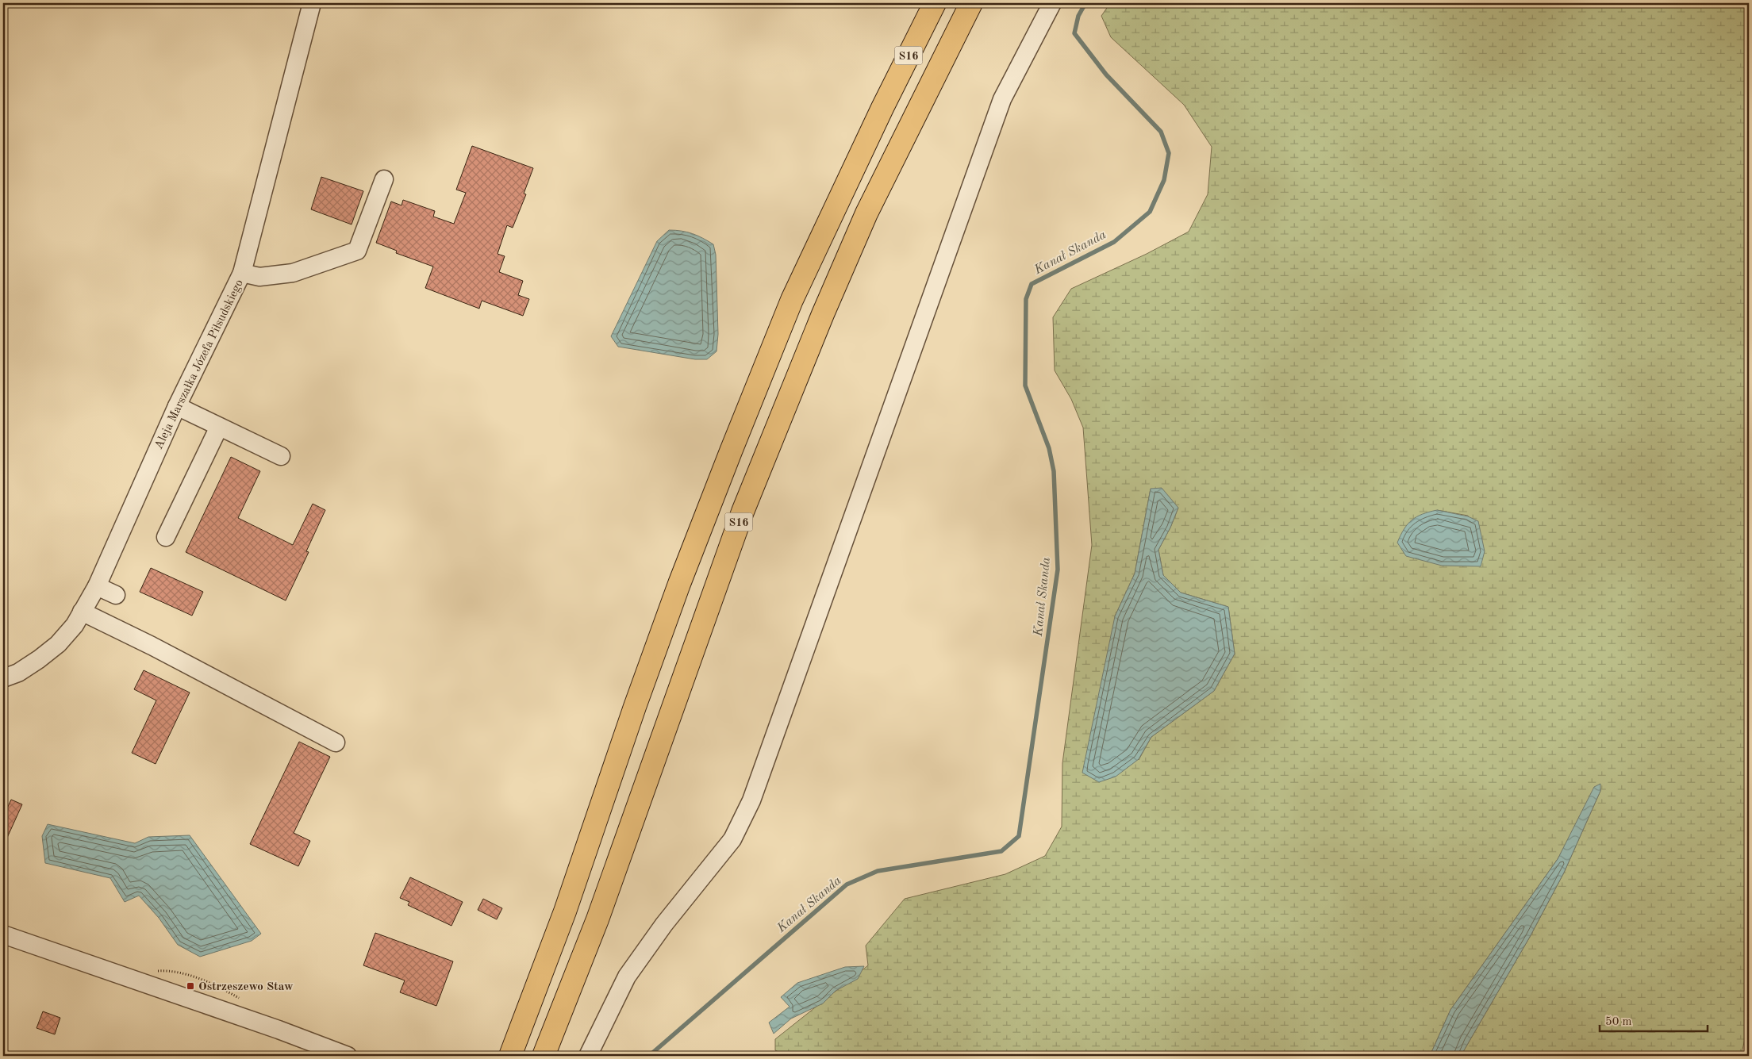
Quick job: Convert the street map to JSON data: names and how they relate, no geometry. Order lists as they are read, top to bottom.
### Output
{
  "streets": {
    "highway": ["S16"],
    "street": ["Aleja Marszałka Józefa Piłsudskiego"]
  },
  "water": ["Kanał Skanda"],
  "places": {
    "transit": ["Ostrzeszewo Staw"]
  },
  "scale_bar": "50 m"
}
